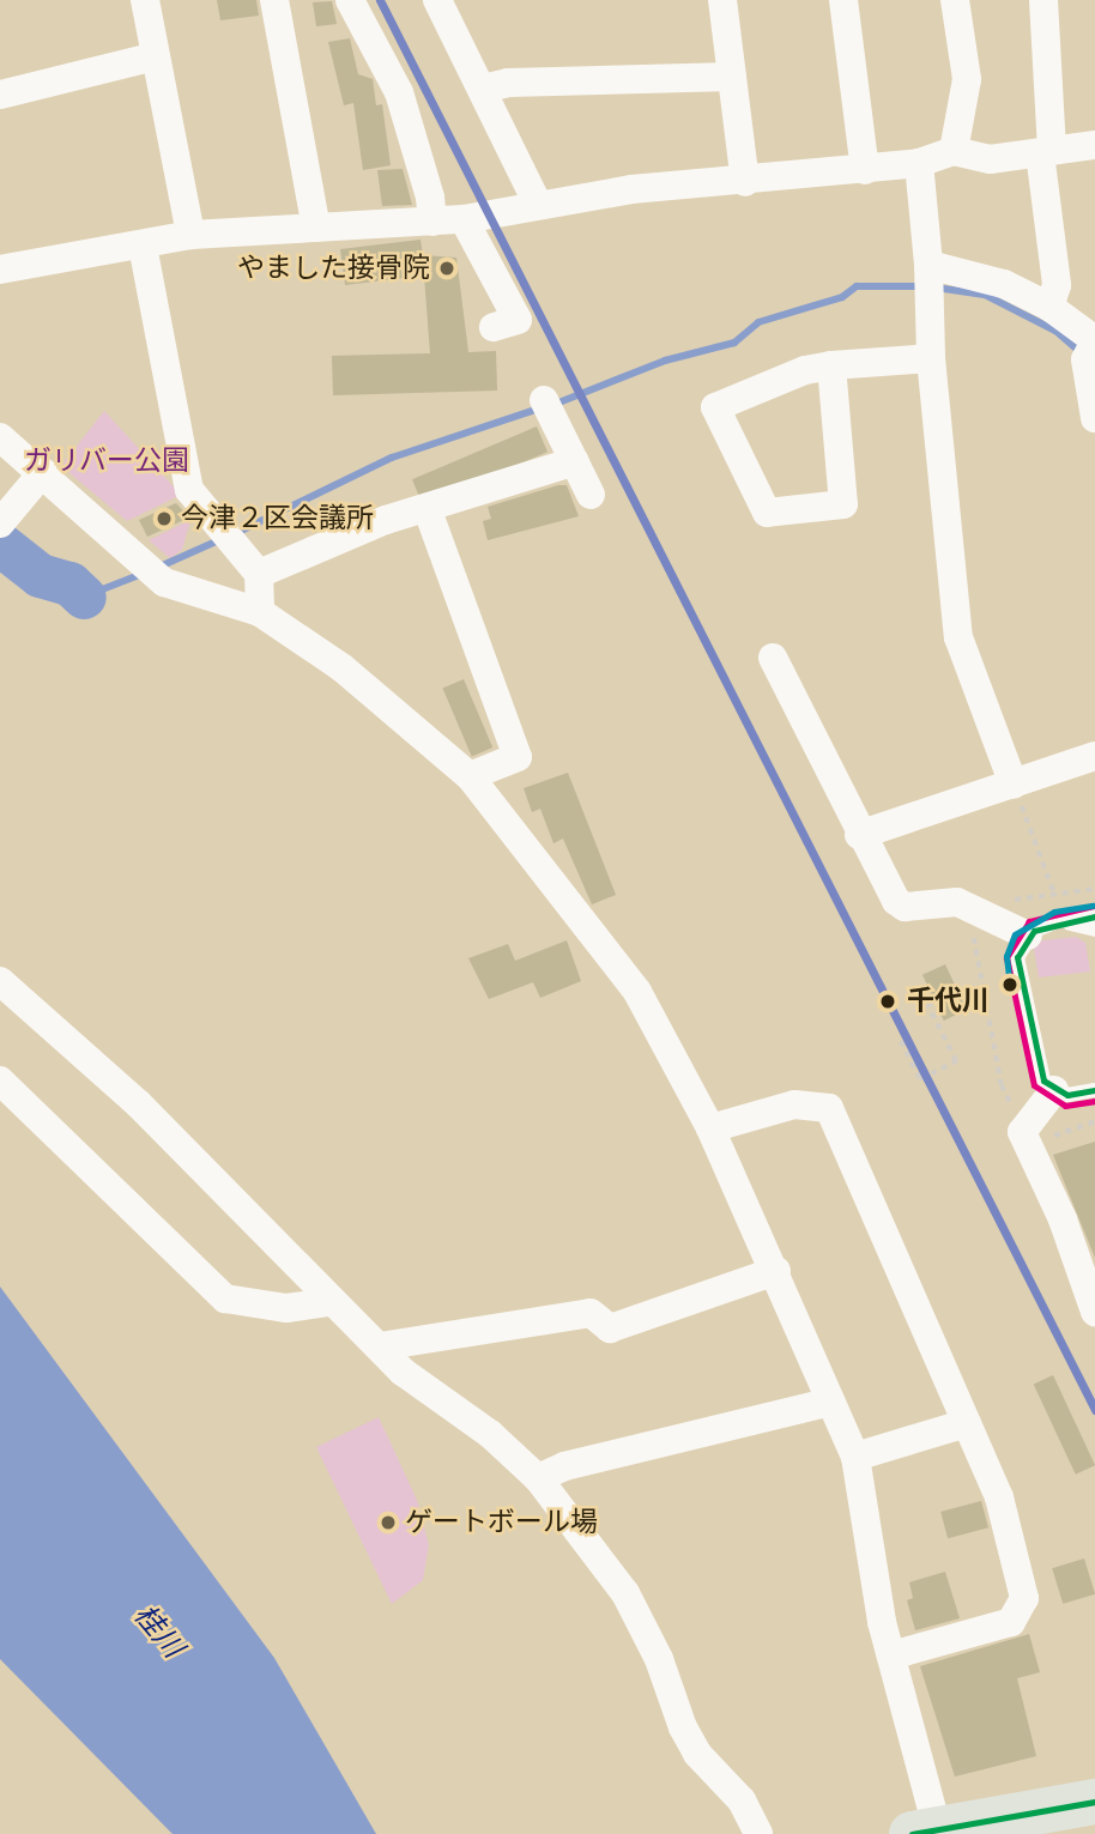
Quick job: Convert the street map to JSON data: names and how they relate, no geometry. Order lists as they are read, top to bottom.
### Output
{
  "water": ["桂川"],
  "parks": ["ガリバー公園"],
  "places": [
    "やました接骨院",
    "今津２区会議所",
    "千代川",
    "ゲートボール場"
  ]
}
